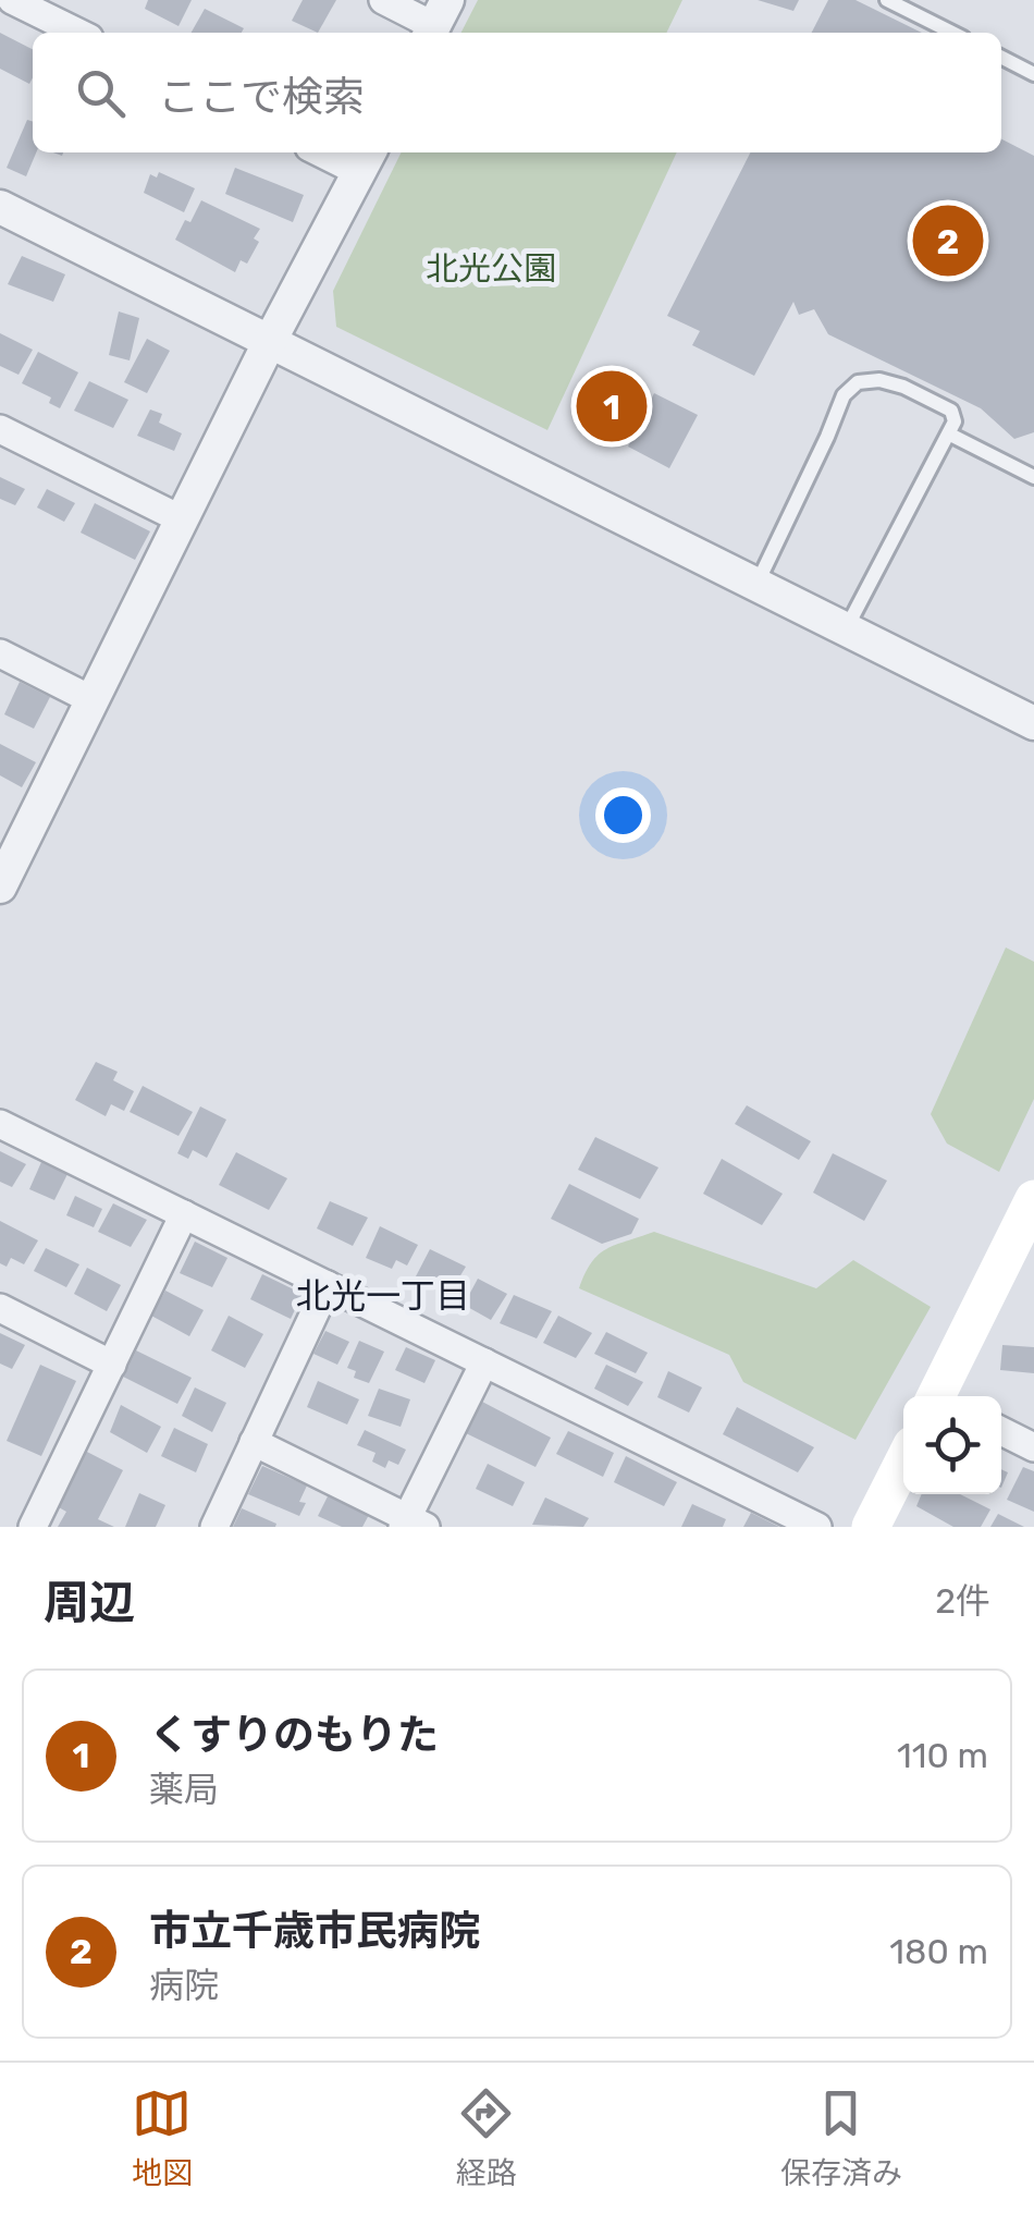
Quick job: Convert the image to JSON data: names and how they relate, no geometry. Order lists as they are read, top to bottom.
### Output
{
  "districts": ["北光一丁目"],
  "parks": ["北光公園"],
  "page": {
    "search": "ここで検索",
    "pins": ["2", "1"],
    "heading": ["周辺", "2件"],
    "list": [
      {
        "mark": "1",
        "name": "くすりのもりた",
        "note": "薬局",
        "value": "110 m"
      },
      {
        "mark": "2",
        "name": "市立千歳市民病院",
        "note": "病院",
        "value": "180 m"
      }
    ],
    "nav": ["地図", "経路", "保存済み"]
  }
}
